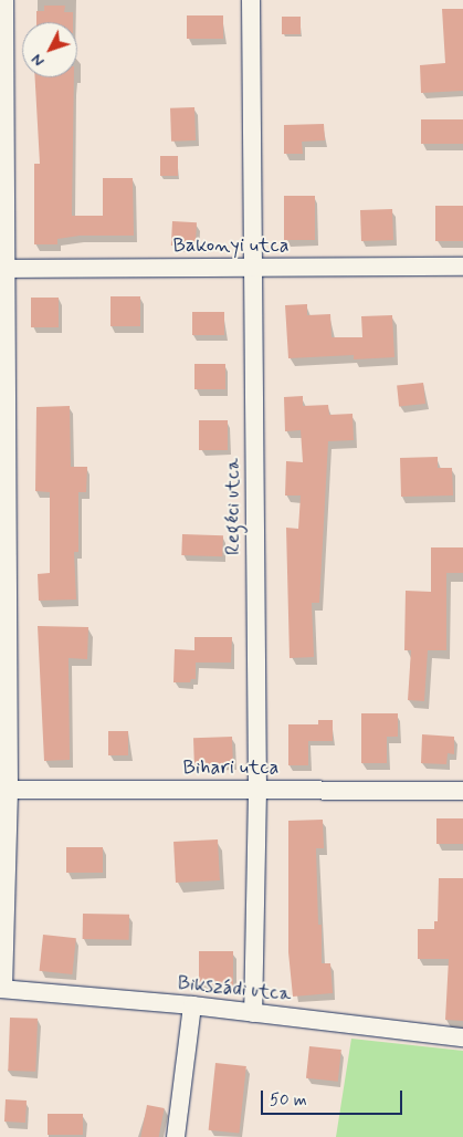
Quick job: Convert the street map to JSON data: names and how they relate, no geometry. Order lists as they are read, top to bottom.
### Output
{
  "streets": {
    "street": [
      "Bakonyi utca",
      "Regéci utca",
      "Bihari utca",
      "Bikszádi utca"
    ]
  },
  "crossings": [
    ["Bakonyi utca", "Regéci utca"],
    ["Regéci utca", "Bihari utca"],
    ["Regéci utca", "Bikszádi utca"]
  ],
  "scale_bar": "50 m",
  "north": "bottom left"
}
